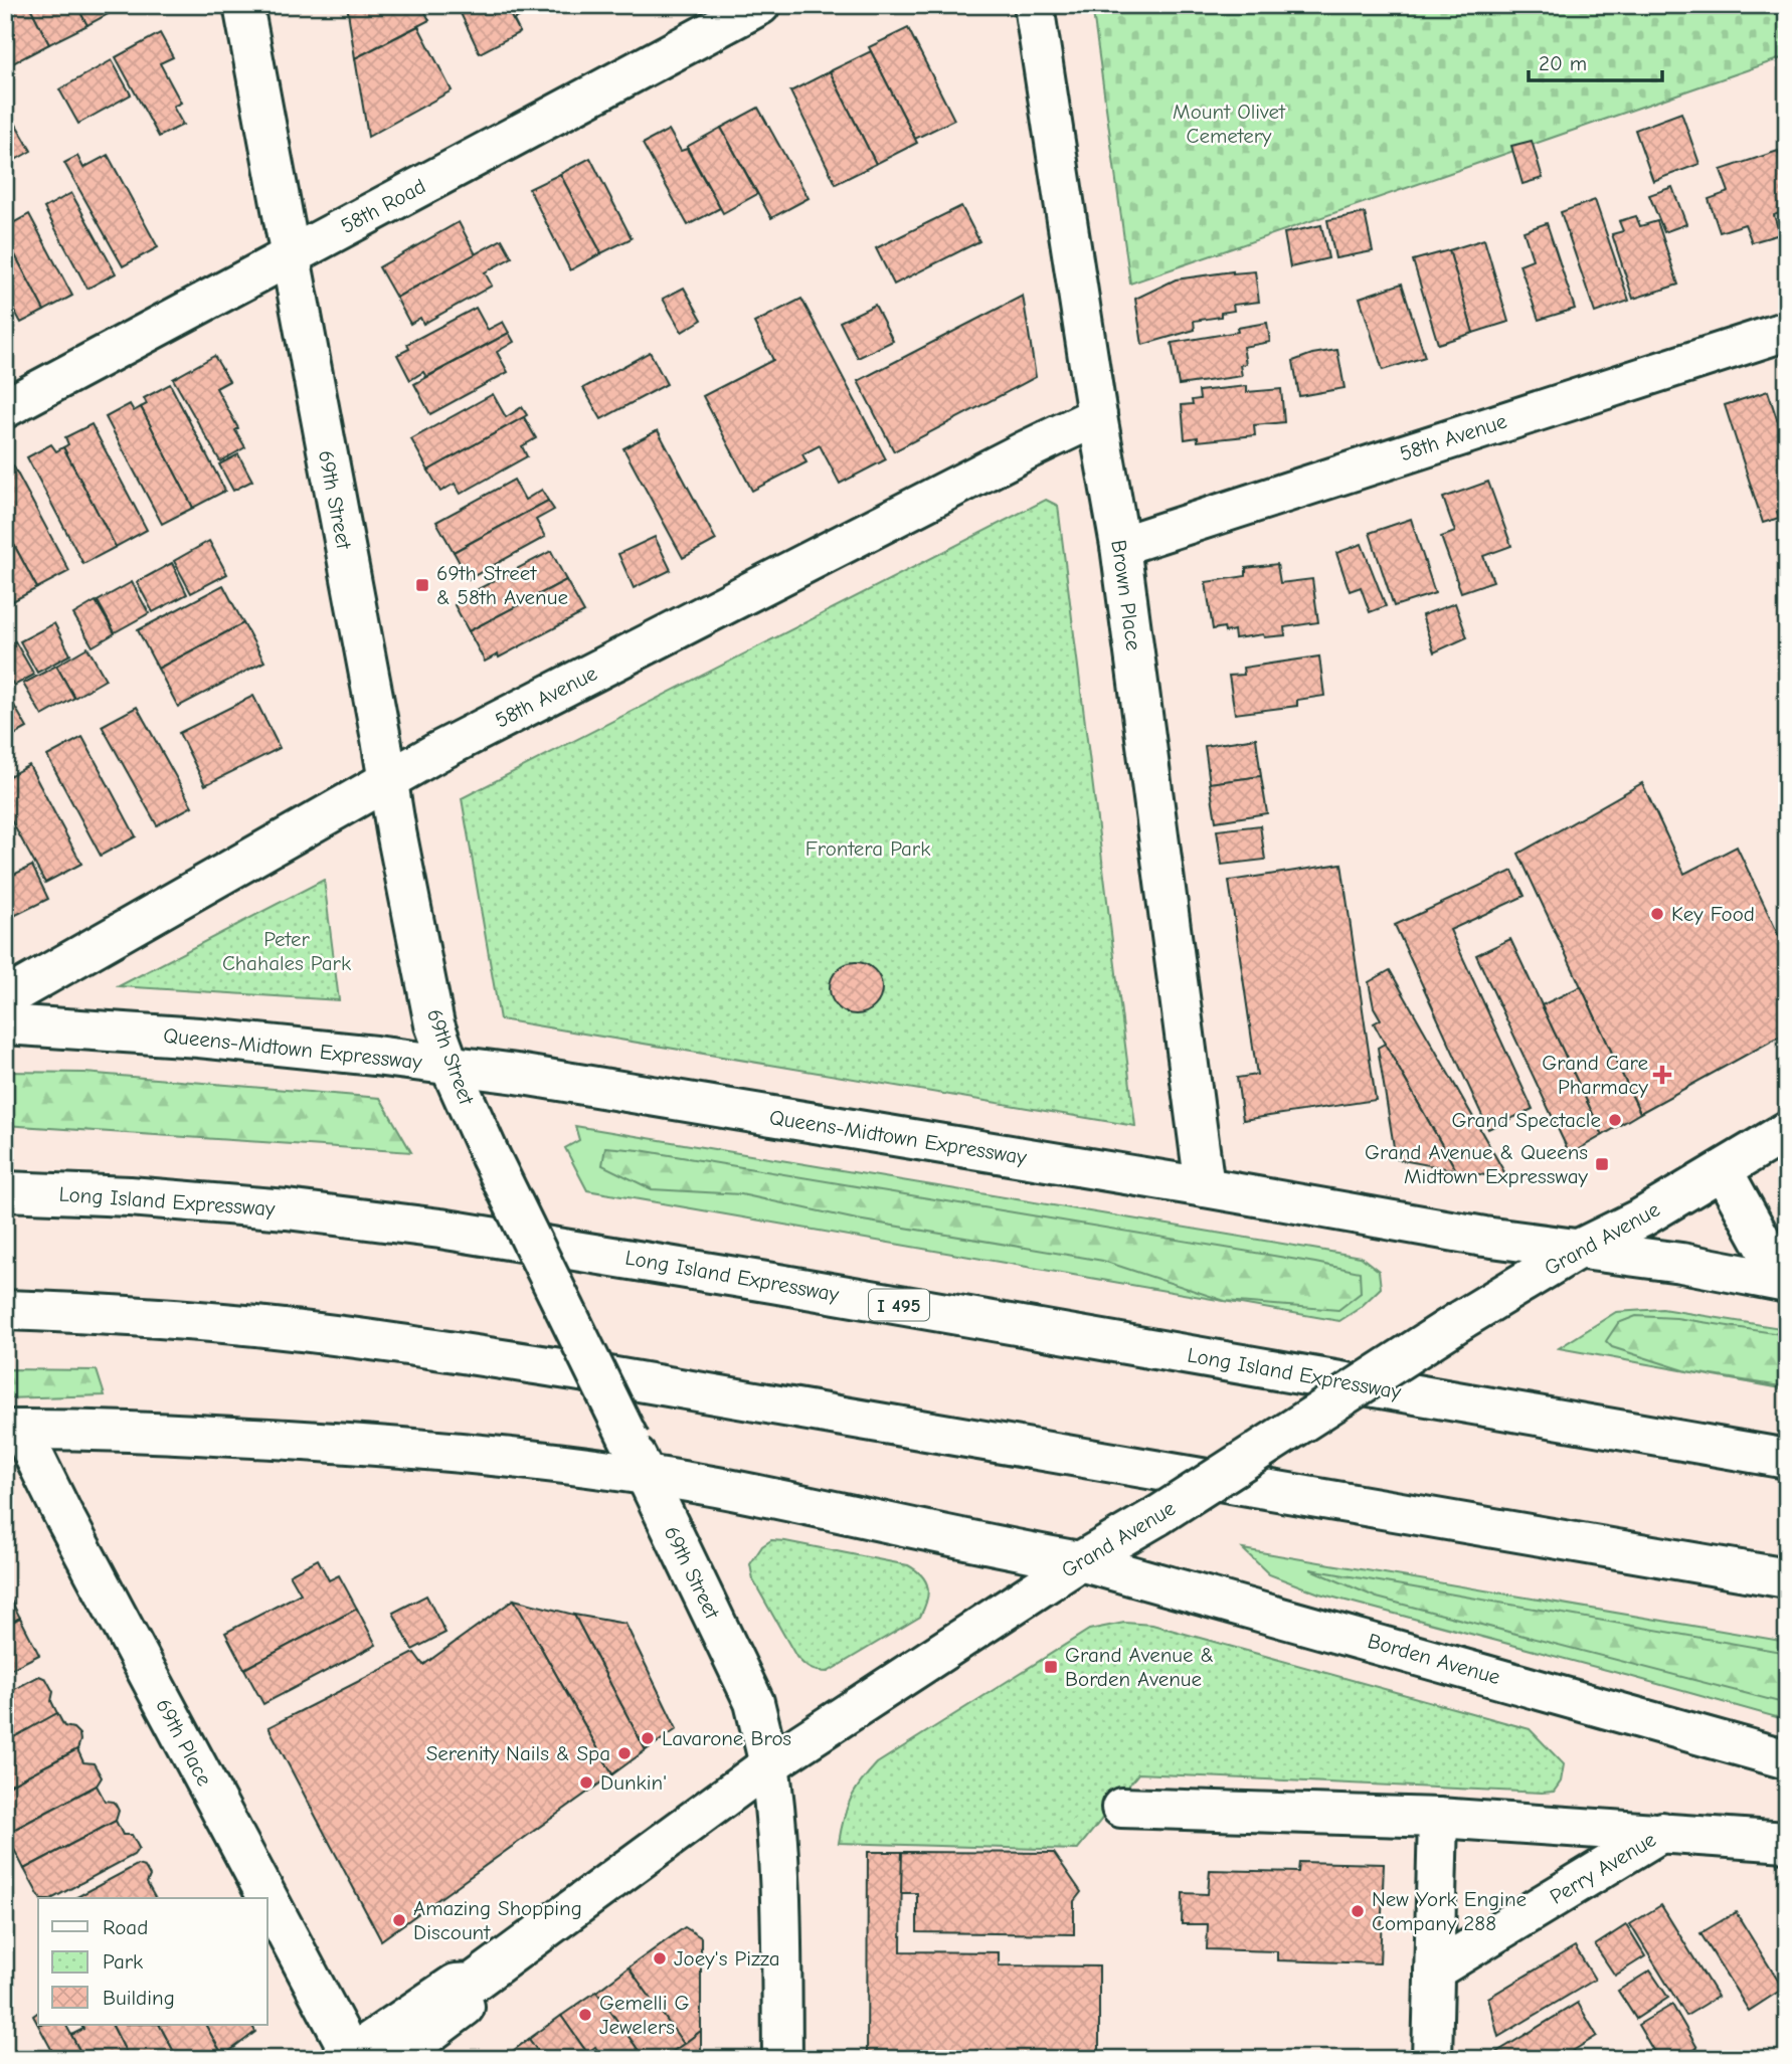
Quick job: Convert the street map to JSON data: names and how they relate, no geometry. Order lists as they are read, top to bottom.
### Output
{
  "streets": {
    "main road": [
      "58th Road",
      "58th Avenue",
      "69th Street",
      "Brown Place",
      "Queens-Midtown Expressway",
      "Long Island Expressway",
      "Grand Avenue",
      "I 495",
      "Borden Avenue",
      "69th Place",
      "Perry Avenue"
    ]
  },
  "crossings": [
    ["58th Road", "69th Street"],
    ["58th Avenue", "69th Street"],
    ["58th Avenue", "Brown Place"],
    ["69th Street", "Queens-Midtown Expressway"],
    ["69th Street", "Grand Avenue"],
    ["Brown Place", "Queens-Midtown Expressway"],
    ["Queens-Midtown Expressway", "Grand Avenue"],
    ["Grand Avenue", "Borden Avenue"],
    ["Grand Avenue", "69th Place"]
  ],
  "parks": ["Mount Olivet Cemetery", "Frontera Park", "Peter Chahales Park"],
  "places": {
    "transit": ["69th Street & 58th Avenue", "Grand Avenue & Queens Midtown Expressway", "Grand Avenue & Borden Avenue"],
    "other": [
      "Key Food",
      "Grand Spectacle",
      "Lavarone Bros",
      "Serenity Nails & Spa",
      "Dunkin'",
      "New York Engine Company 288",
      "Amazing Shopping Discount",
      "Joey's Pizza",
      "Gemelli G Jewelers"
    ],
    "health": ["Grand Care Pharmacy"]
  },
  "legend": ["Road", "Park", "Building"],
  "scale_bar": "20 m"
}
